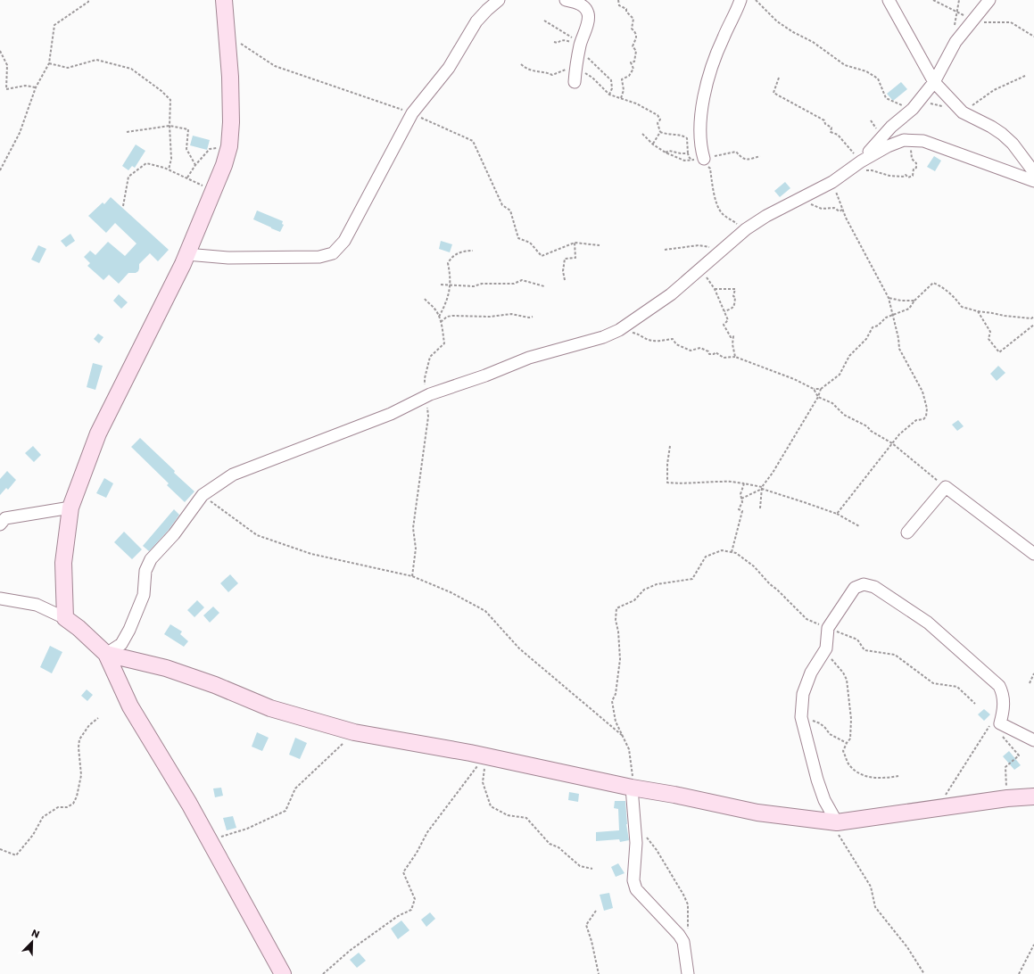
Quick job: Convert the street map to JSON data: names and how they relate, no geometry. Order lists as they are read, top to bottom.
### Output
{
  "north": "top right"
}
